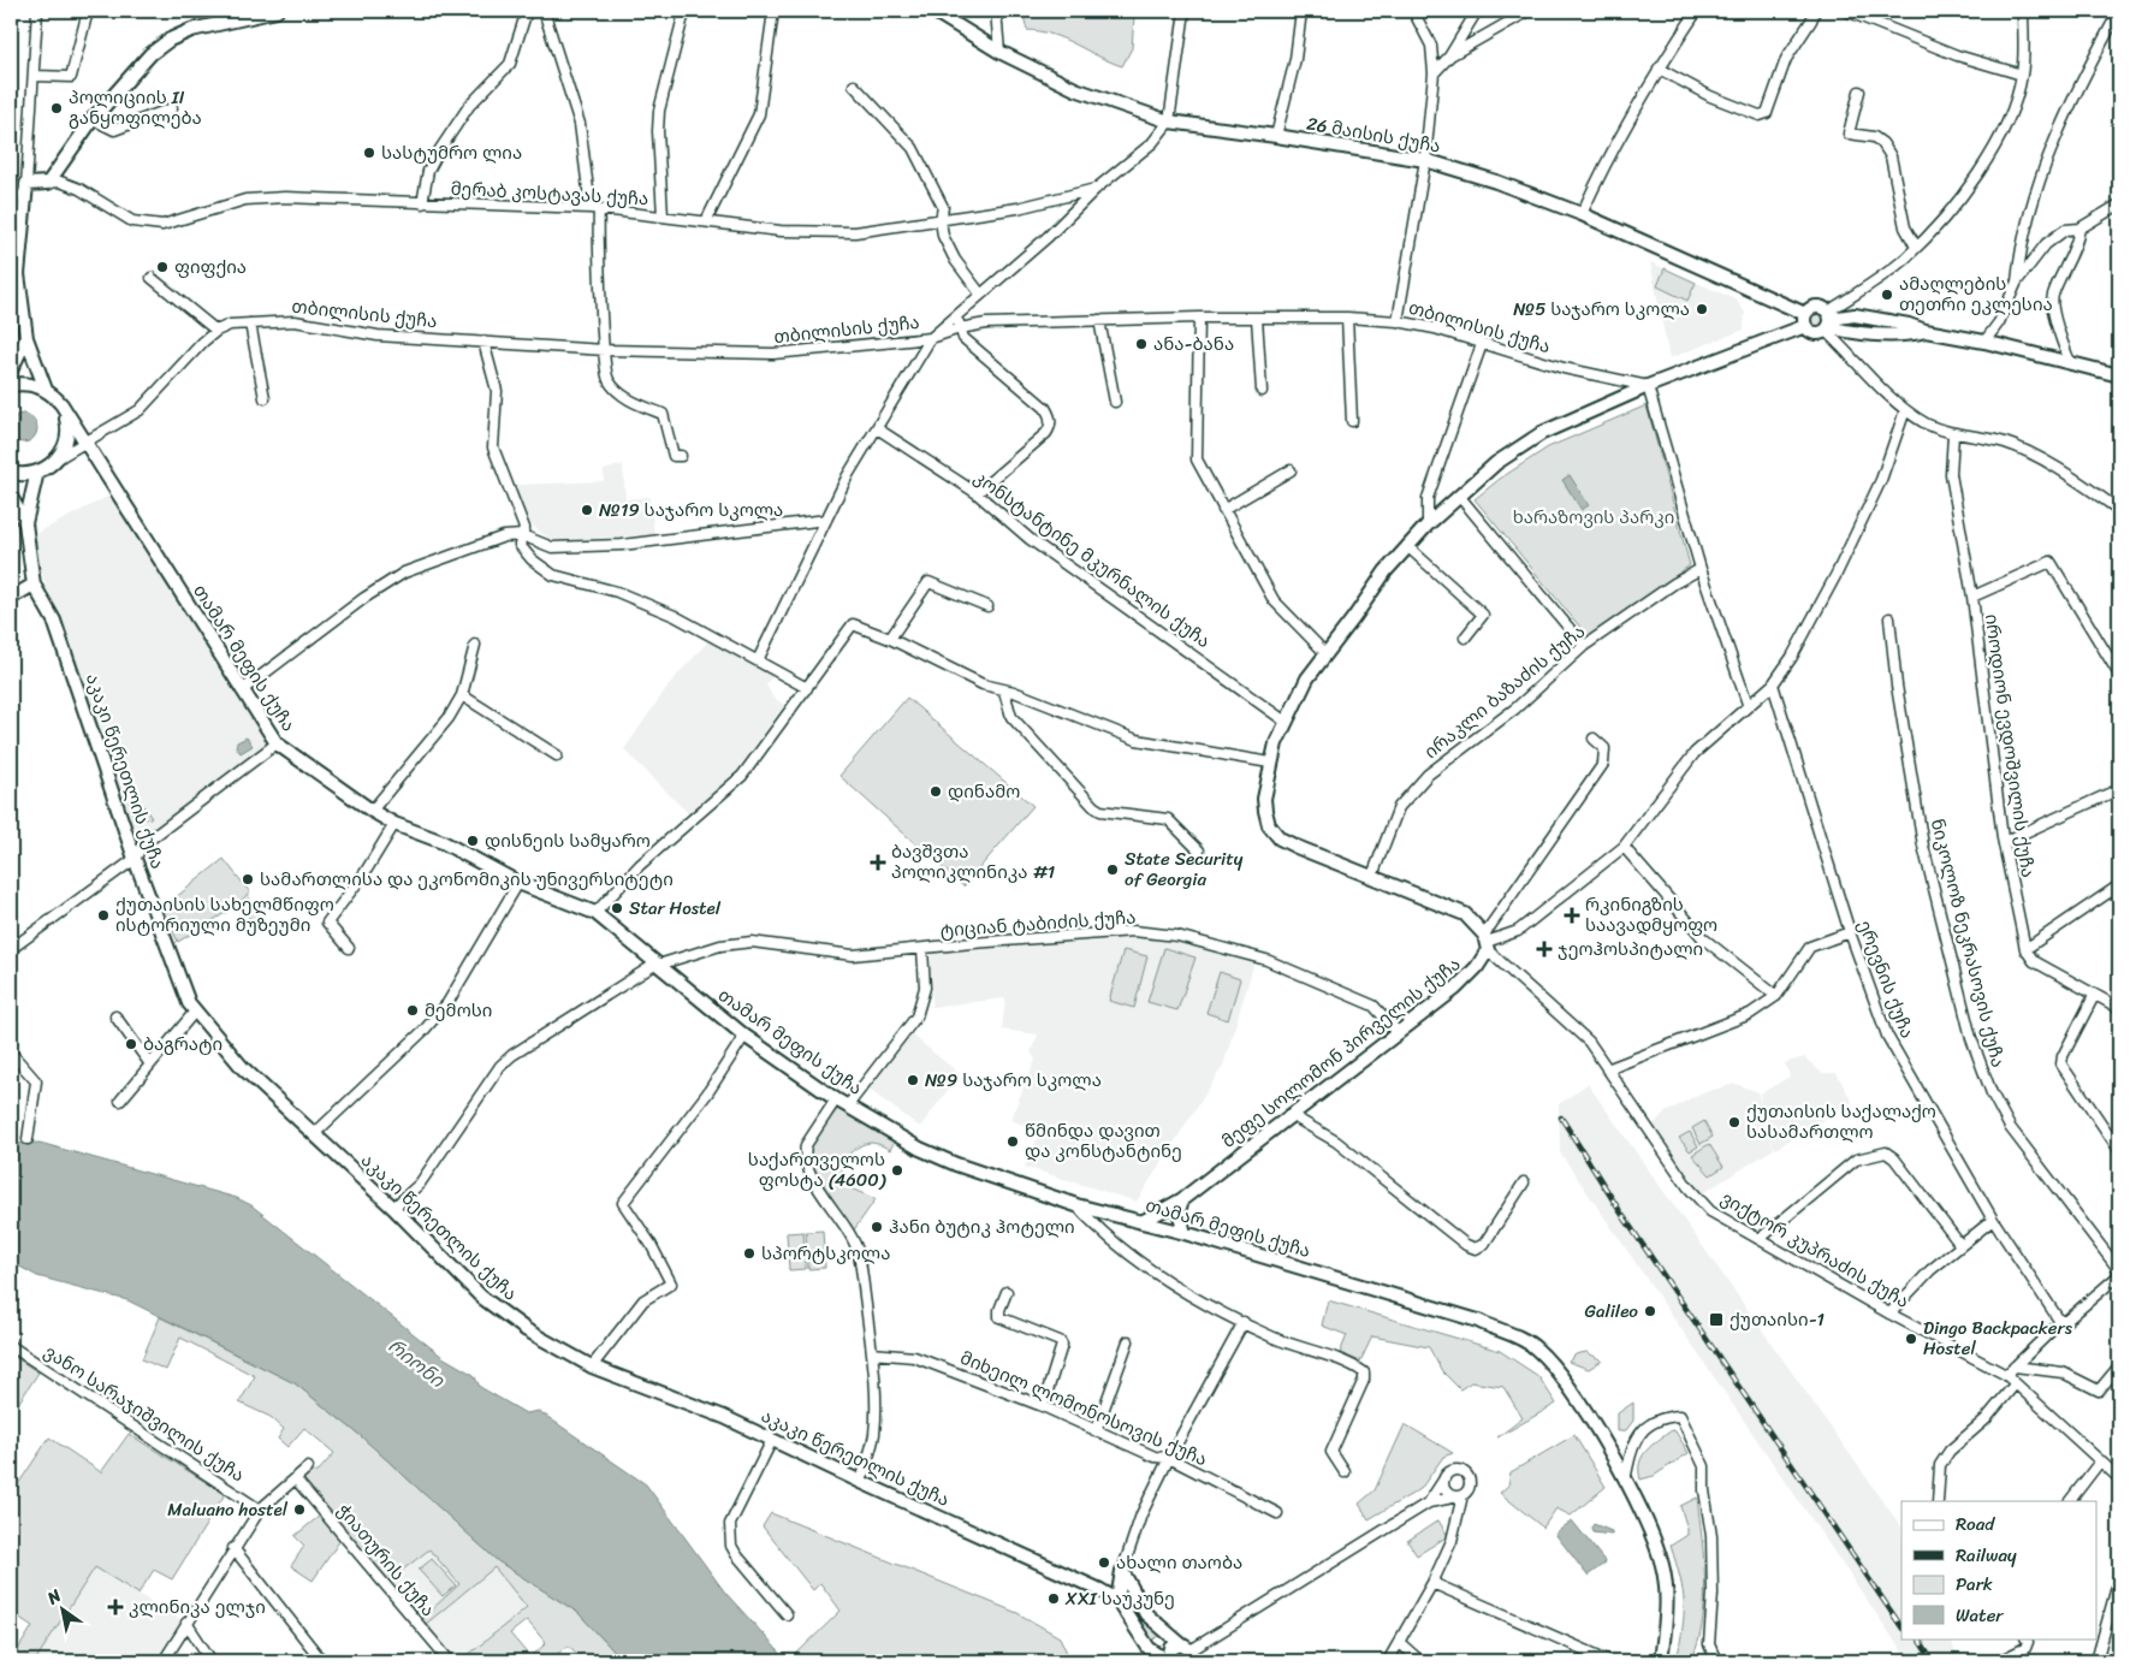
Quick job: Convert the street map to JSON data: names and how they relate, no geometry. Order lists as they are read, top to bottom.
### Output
{
  "streets": {
    "main road": [
      "26 მაისის ქუჩა",
      "თამარ მეფის ქუჩა",
      "აკაკი წერეთლის ქუჩა",
      "მეფე სოლომონ პირველის ქუჩა"
    ],
    "street": [
      "მერაბ კოსტავას ქუჩა",
      "თბილისის ქუჩა",
      "კონსტანტინე მკურნალის ქუჩა",
      "ირაკლი ბაზაძის ქუჩა",
      "იროდიონ ევდოშვილის ქუჩა",
      "ტიციან ტაბიძის ქუჩა",
      "ნიკოლოზ ნეკრასოვის ქუჩა",
      "ერევნის ქუჩა",
      "ვიქტორ კუპრაძის ქუჩა",
      "მიხეილ ლომონოსოვის ქუჩა",
      "ვანო სარაჯიშვილის ქუჩა",
      "ჭიათურის ქუჩა"
    ]
  },
  "crossings": [
    ["თბილისის ქუჩა", "თამარ მეფის ქუჩა"],
    ["თამარ მეფის ქუჩა", "ტიციან ტაბიძის ქუჩა"],
    ["თამარ მეფის ქუჩა", "მეფე სოლომონ პირველის ქუჩა"],
    ["აკაკი წერეთლის ქუჩა", "ტიციან ტაბიძის ქუჩა"],
    ["ტიციან ტაბიძის ქუჩა", "მეფე სოლომონ პირველის ქუჩა"],
    ["მეფე სოლომონ პირველის ქუჩა", "ვიქტორ კუპრაძის ქუჩა"]
  ],
  "water": ["რიონი"],
  "parks": ["ხარაზოვის პარკი"],
  "places": {
    "other": [
      "პოლიციის II განყოფილება",
      "სასტუმრო ლია",
      "ფიფქია",
      "ამაღლების თეთრი ეკლესია",
      "№5 საჯარო სკოლა",
      "ანა-ბანა",
      "№19 საჯარო სკოლა",
      "დინამო",
      "დისნეის სამყარო",
      "State Security of Georgia",
      "სამართლისა და ეკონომიკის უნივერსიტეტი",
      "Star Hostel",
      "ქუთაისის სახელმწიფო ისტორიული მუზეუმი",
      "მემოსი",
      "ბაგრატი",
      "№9 საჯარო სკოლა",
      "ქუთაისის საქალაქო სასამართლო",
      "წმინდა დავით და კონსტანტინე",
      "საქართველოს ფოსტა (4600)",
      "ჰანი ბუტიკ ჰოტელი",
      "სპორტსკოლა",
      "Galileo",
      "Dingo Backpackers Hostel",
      "Maluano hostel",
      "ახალი თაობა",
      "XXI საუკუნე"
    ],
    "health": [
      "ბავშვთა პოლიკლინიკა #1",
      "რკინიგზის საავადმყოფო",
      "ჯეოჰოსპიტალი",
      "კლინიკა ელჯი"
    ],
    "transit": ["ქუთაისი-1"]
  },
  "legend": [
    "Road",
    "Railway",
    "Park",
    "Water"
  ],
  "north": "top left"
}
